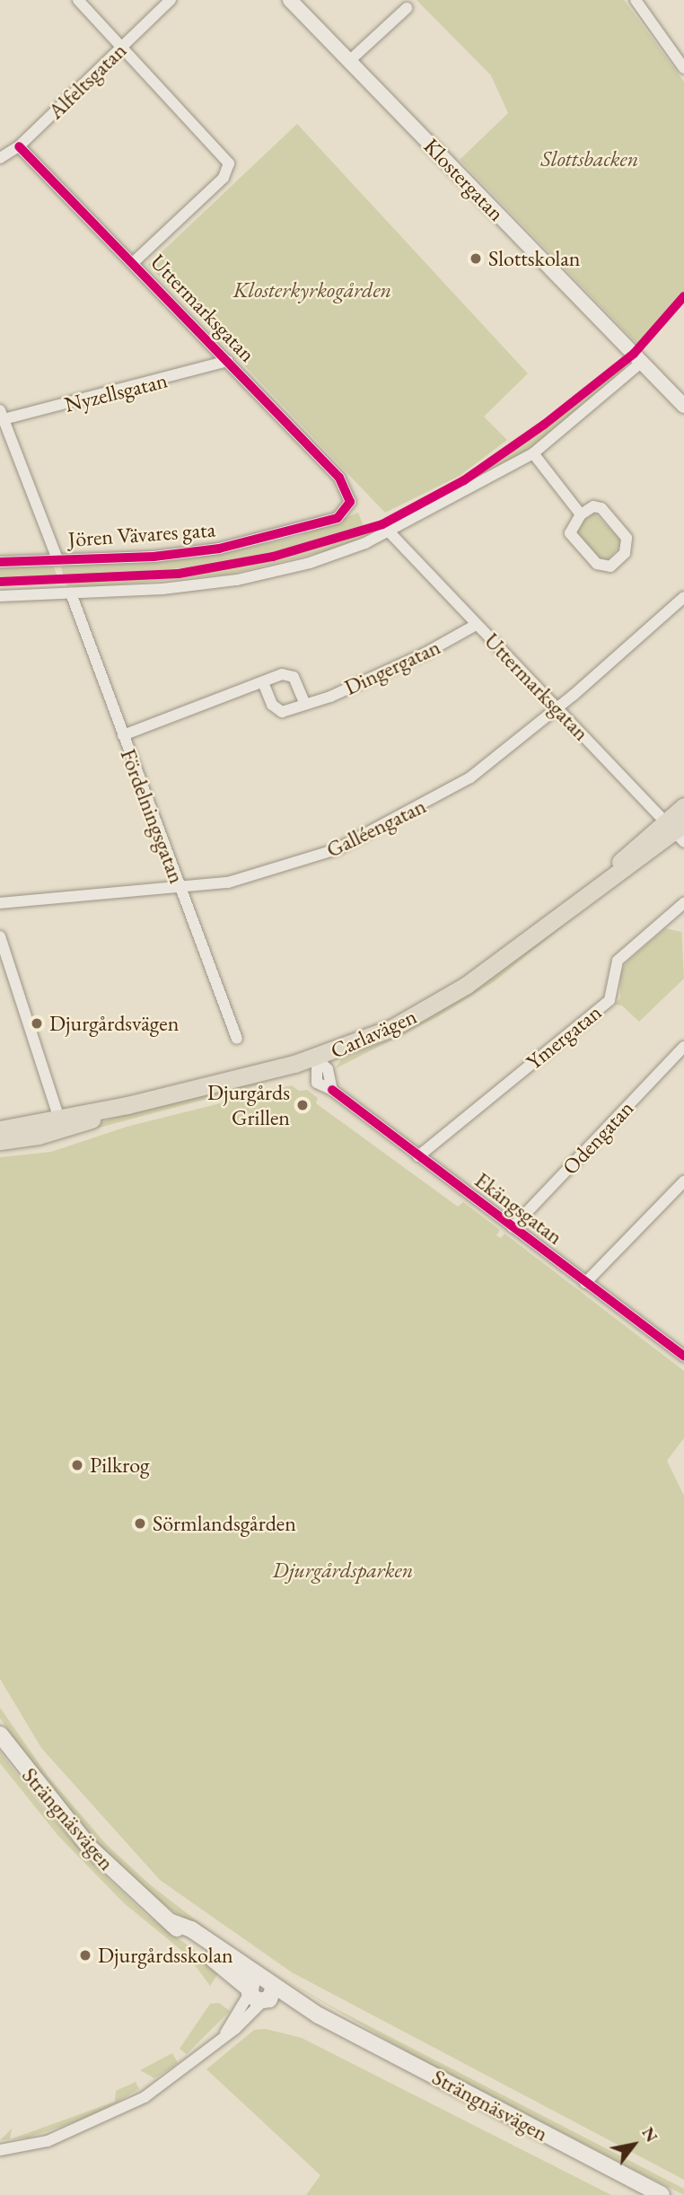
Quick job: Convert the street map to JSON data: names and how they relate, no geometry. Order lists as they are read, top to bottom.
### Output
{
  "streets": {
    "main road": ["Carlavägen", "Strängnäsvägen"],
    "street": [
      "Alfeltsgatan",
      "Klostergatan",
      "Uttermarksgatan",
      "Nyzellsgatan",
      "Jören Vävares gata",
      "Dingergatan",
      "Fördelningsgatan",
      "Galléengatan",
      "Ymergatan",
      "Odengatan",
      "Ekängsgatan"
    ]
  },
  "crossings": [
    ["Alfeltsgatan", "Uttermarksgatan"],
    ["Uttermarksgatan", "Nyzellsgatan"],
    ["Uttermarksgatan", "Jören Vävares gata"],
    ["Uttermarksgatan", "Dingergatan"],
    ["Uttermarksgatan", "Galléengatan"],
    ["Uttermarksgatan", "Carlavägen"],
    ["Fördelningsgatan", "Galléengatan"],
    ["Carlavägen", "Ekängsgatan"],
    ["Ymergatan", "Ekängsgatan"],
    ["Odengatan", "Ekängsgatan"]
  ],
  "parks": ["Slottsbacken", "Klosterkyrkogården", "Djurgårdsparken"],
  "places": [
    "Slottskolan",
    "Djurgårdsvägen",
    "Djurgårds Grillen",
    "Pilkrog",
    "Sörmlandsgården",
    "Djurgårdsskolan"
  ],
  "north": "top right"
}
